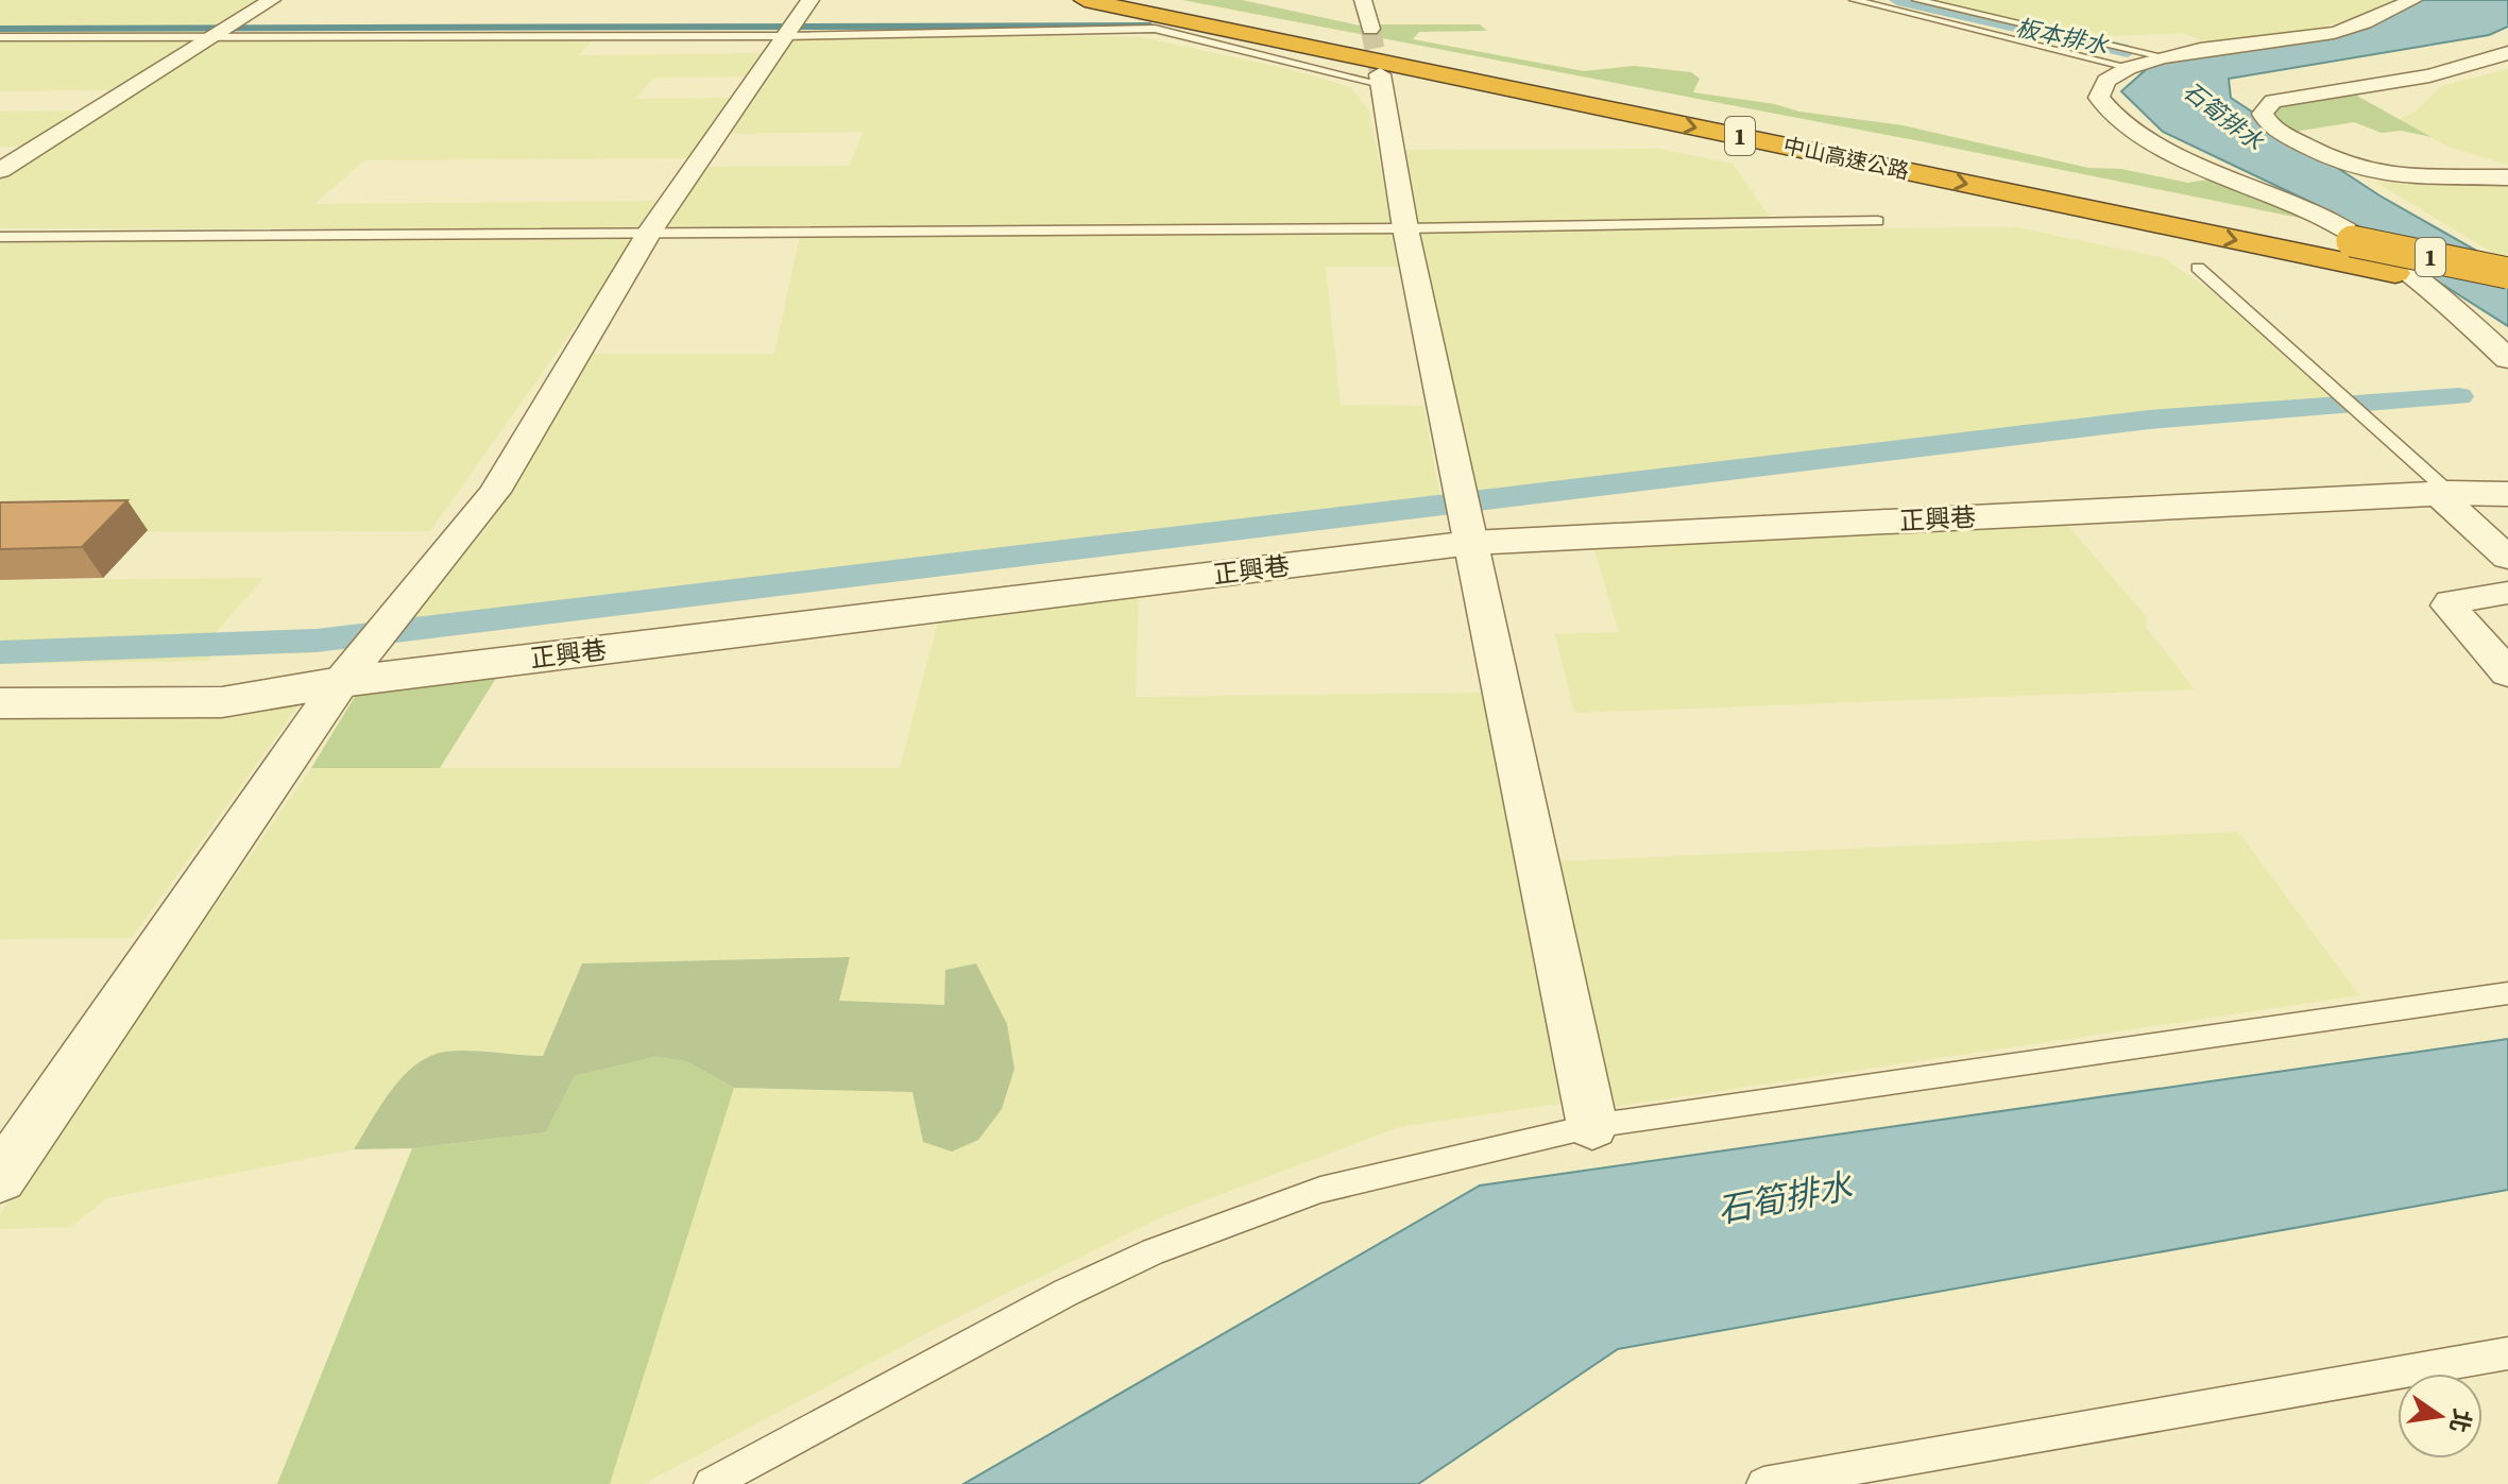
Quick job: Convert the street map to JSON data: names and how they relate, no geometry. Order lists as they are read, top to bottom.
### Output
{
  "streets": {
    "highway": ["1", "中山高速公路"],
    "street": ["正興巷"]
  },
  "water": ["板本排水", "石筍排水"],
  "north": "right"
}
